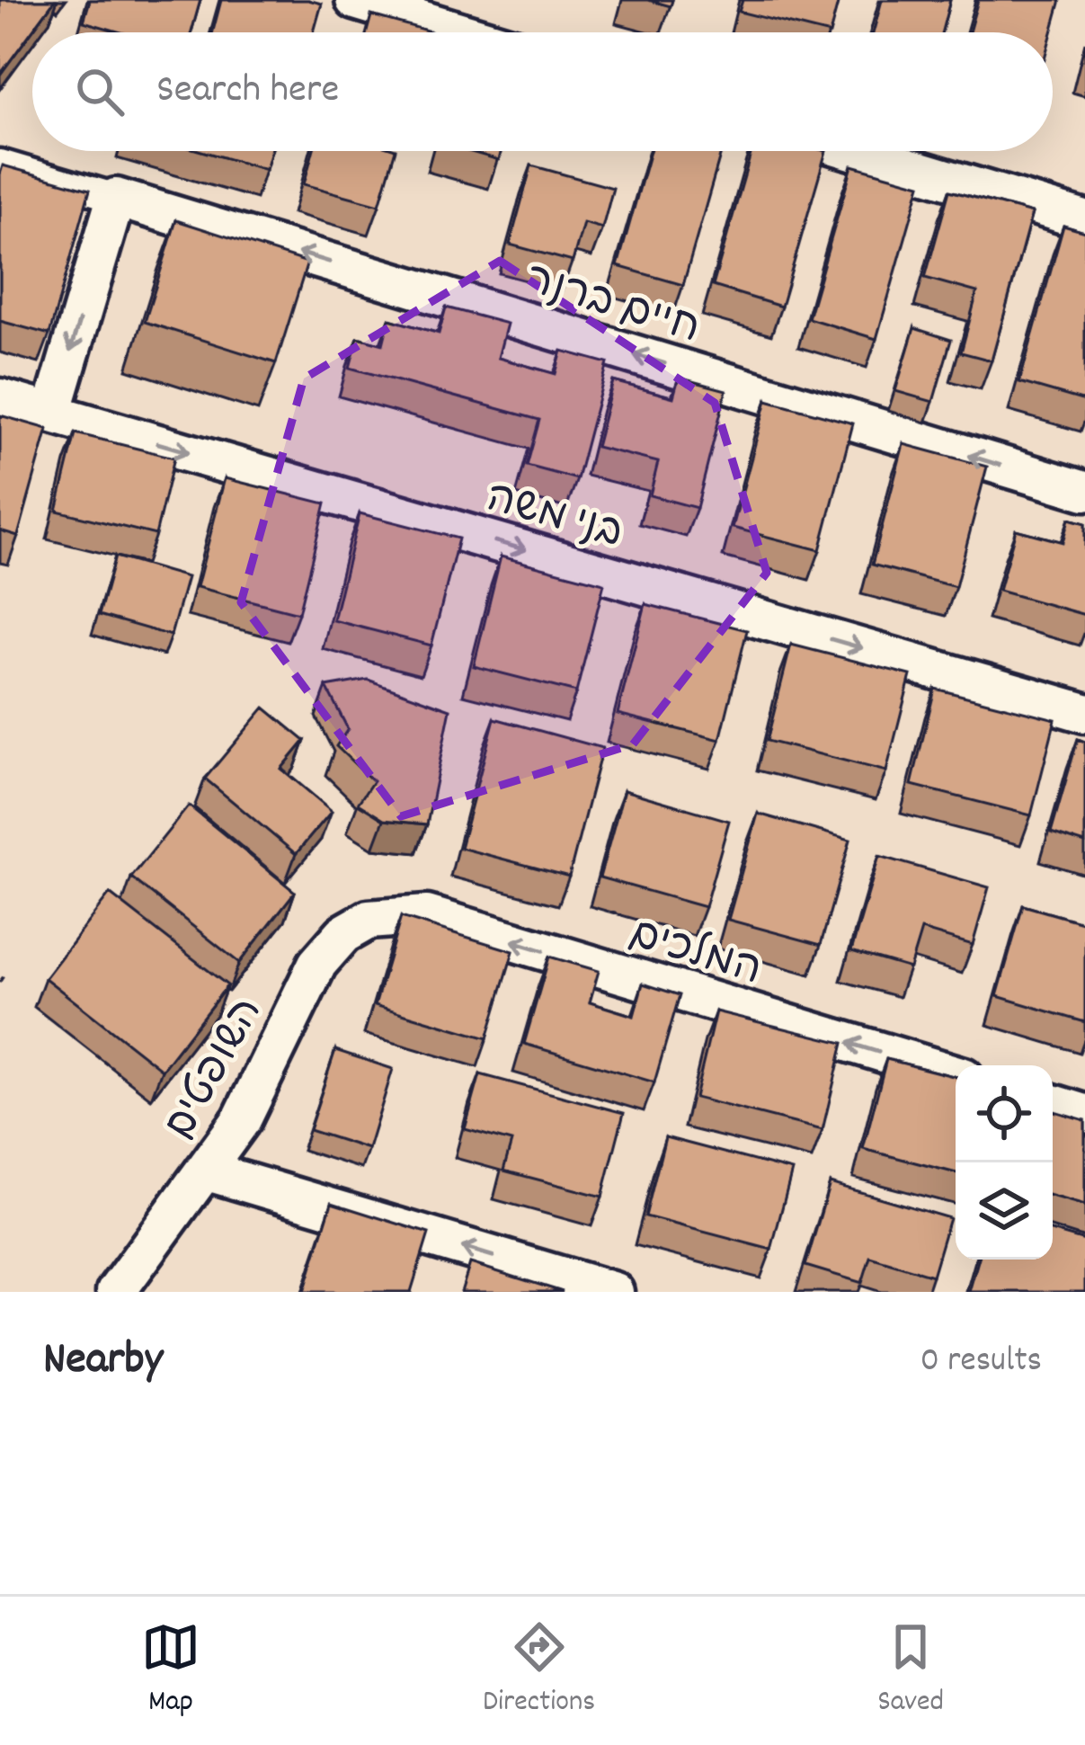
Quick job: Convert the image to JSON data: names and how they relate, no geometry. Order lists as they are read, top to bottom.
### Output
{
  "streets": {
    "street": [
      "חיים ברנר",
      "בני משה",
      "המלכים",
      "השופטים"
    ]
  },
  "crossings": [
    ["המלכים", "השופטים"]
  ],
  "one_way": ["בני משה"],
  "page": {
    "search": "Search here",
    "heading": ["Nearby", "0 results"],
    "nav": ["Map", "Directions", "Saved"]
  }
}
